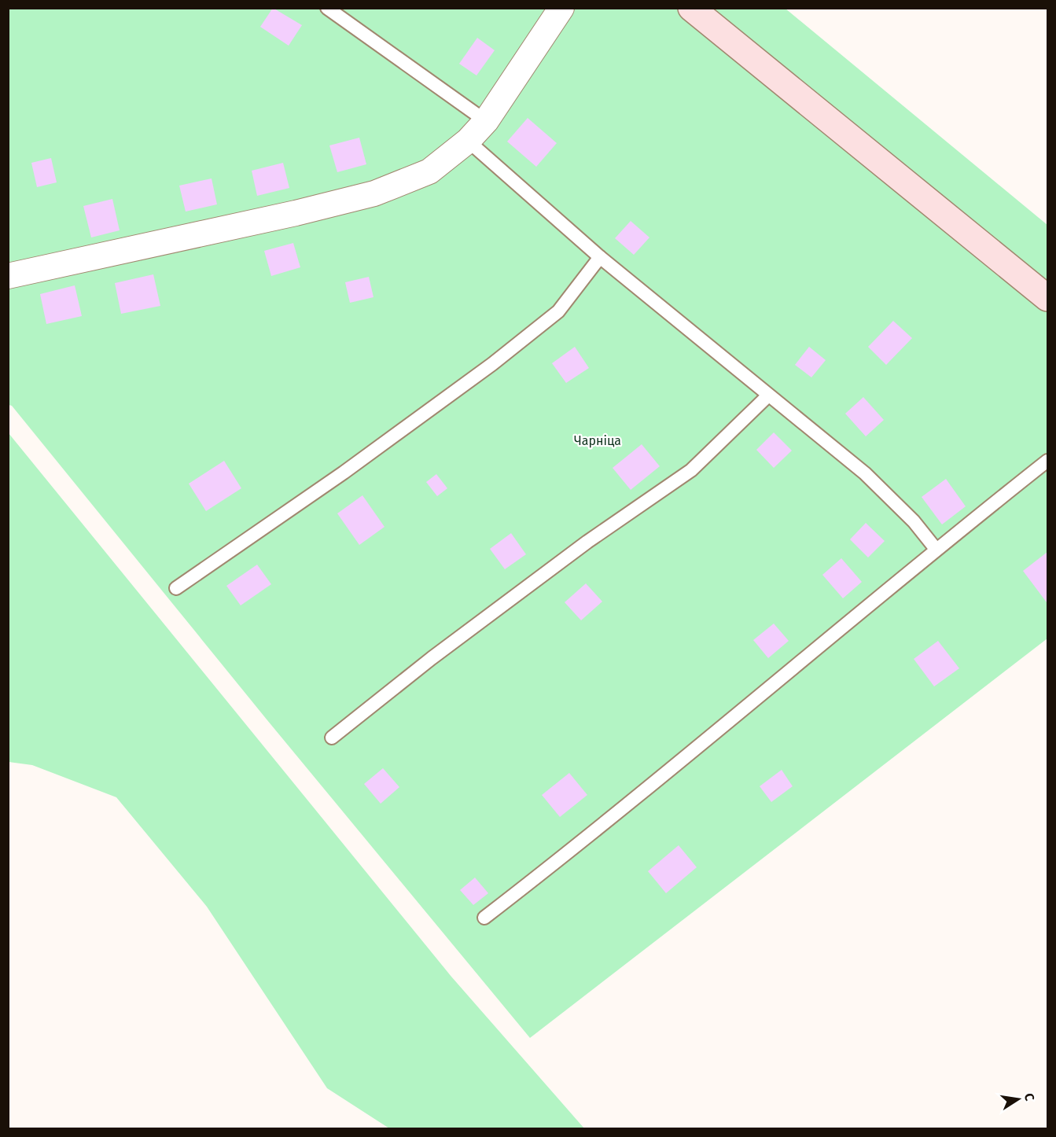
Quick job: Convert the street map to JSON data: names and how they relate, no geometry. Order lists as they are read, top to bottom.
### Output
{
  "parks": ["Чарніца"],
  "north": "right"
}
